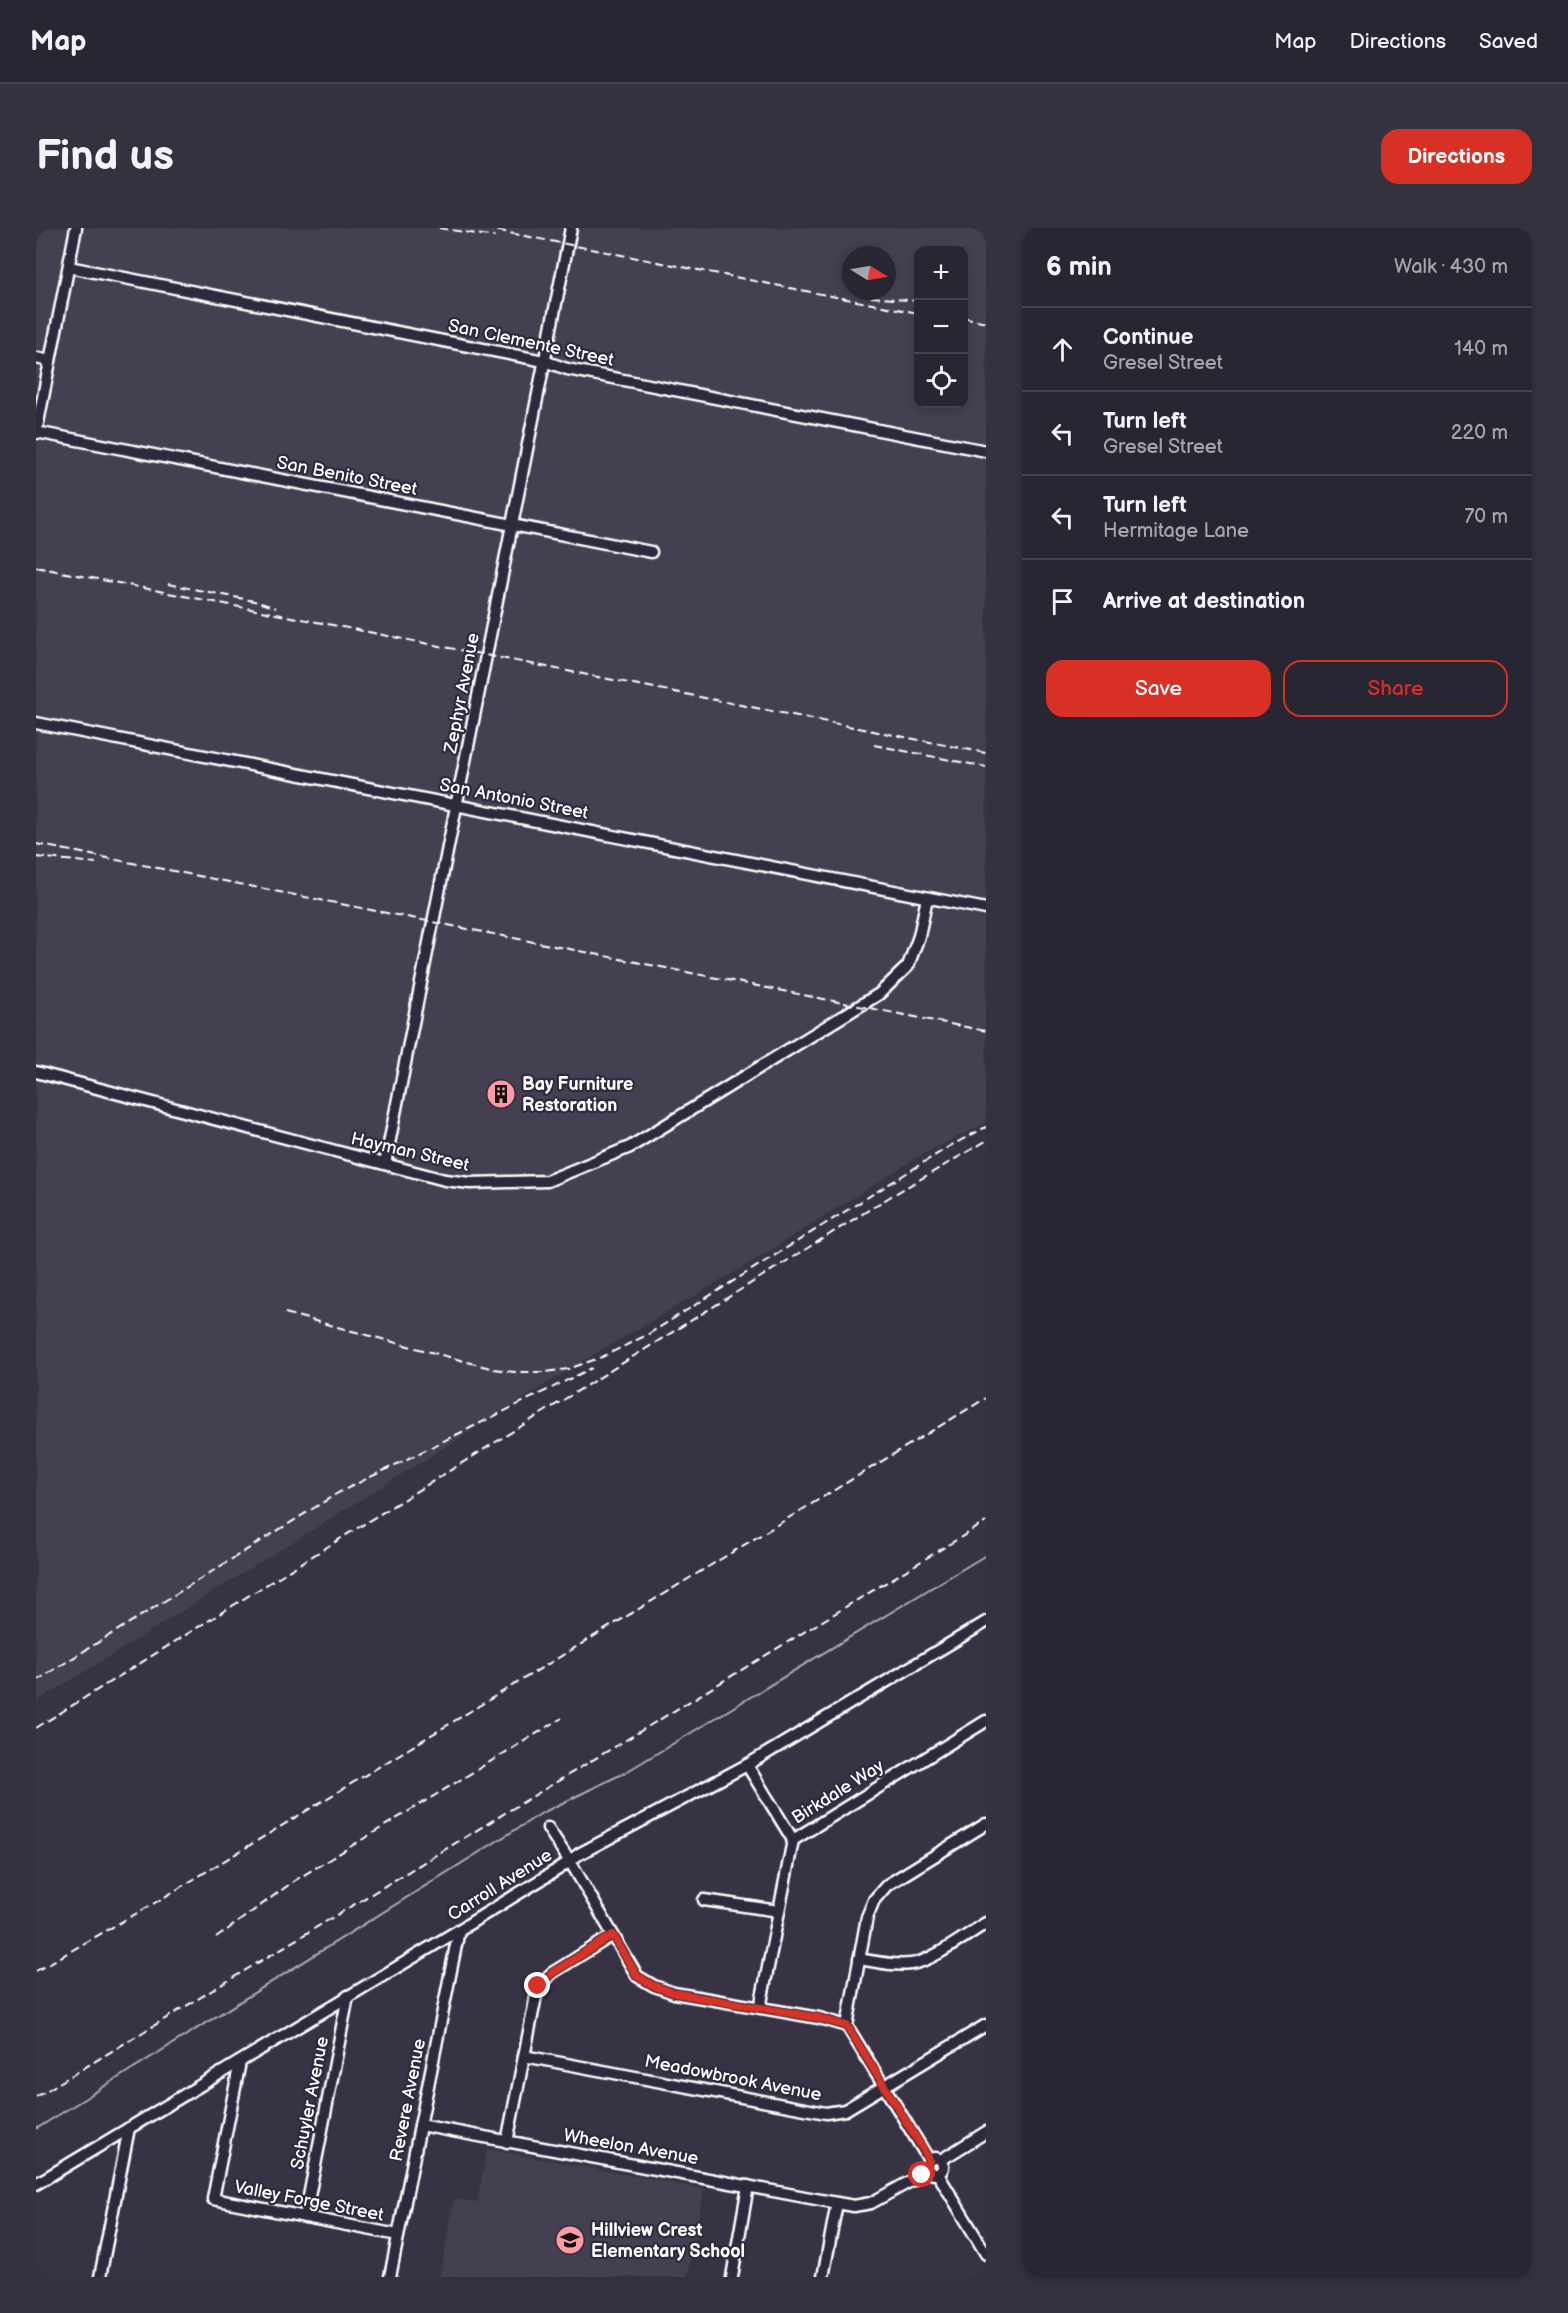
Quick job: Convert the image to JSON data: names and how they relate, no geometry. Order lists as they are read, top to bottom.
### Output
{
  "streets": {
    "street": [
      "San Clemente Street",
      "San Benito Street",
      "Zephyr Avenue",
      "San Antonio Street",
      "Hayman Street",
      "Birkdale Way",
      "Carroll Avenue",
      "Meadowbrook Avenue",
      "Revere Avenue",
      "Schuyler Avenue",
      "Wheelon Avenue",
      "Valley Forge Street"
    ]
  },
  "crossings": [
    ["San Clemente Street", "Zephyr Avenue"],
    ["San Benito Street", "Zephyr Avenue"],
    ["Zephyr Avenue", "San Antonio Street"],
    ["Zephyr Avenue", "Hayman Street"],
    ["San Antonio Street", "Hayman Street"],
    ["Carroll Avenue", "Revere Avenue"],
    ["Carroll Avenue", "Schuyler Avenue"],
    ["Carroll Avenue", "Valley Forge Street"],
    ["Revere Avenue", "Wheelon Avenue"],
    ["Revere Avenue", "Valley Forge Street"],
    ["Schuyler Avenue", "Valley Forge Street"]
  ],
  "places": {
    "building": ["Bay Furniture Restoration"],
    "school or university": ["Hillview Crest Elementary School"]
  },
  "north": "right",
  "page": {
    "header": "Map",
    "nav": ["Map", "Directions", "Saved"],
    "buttons": [
      "Directions",
      ["Save", "Share"]
    ],
    "title": "Find us",
    "heading": ["6 min", "Walk · 430 m"],
    "map_buttons": ["+", "−"],
    "list": [
      ["Continue", "Gresel Street", "140 m"],
      ["Turn left", "Gresel Street", "220 m"],
      ["Turn left", "Hermitage Lane", "70 m"],
      "Arrive at destination"
    ]
  }
}
